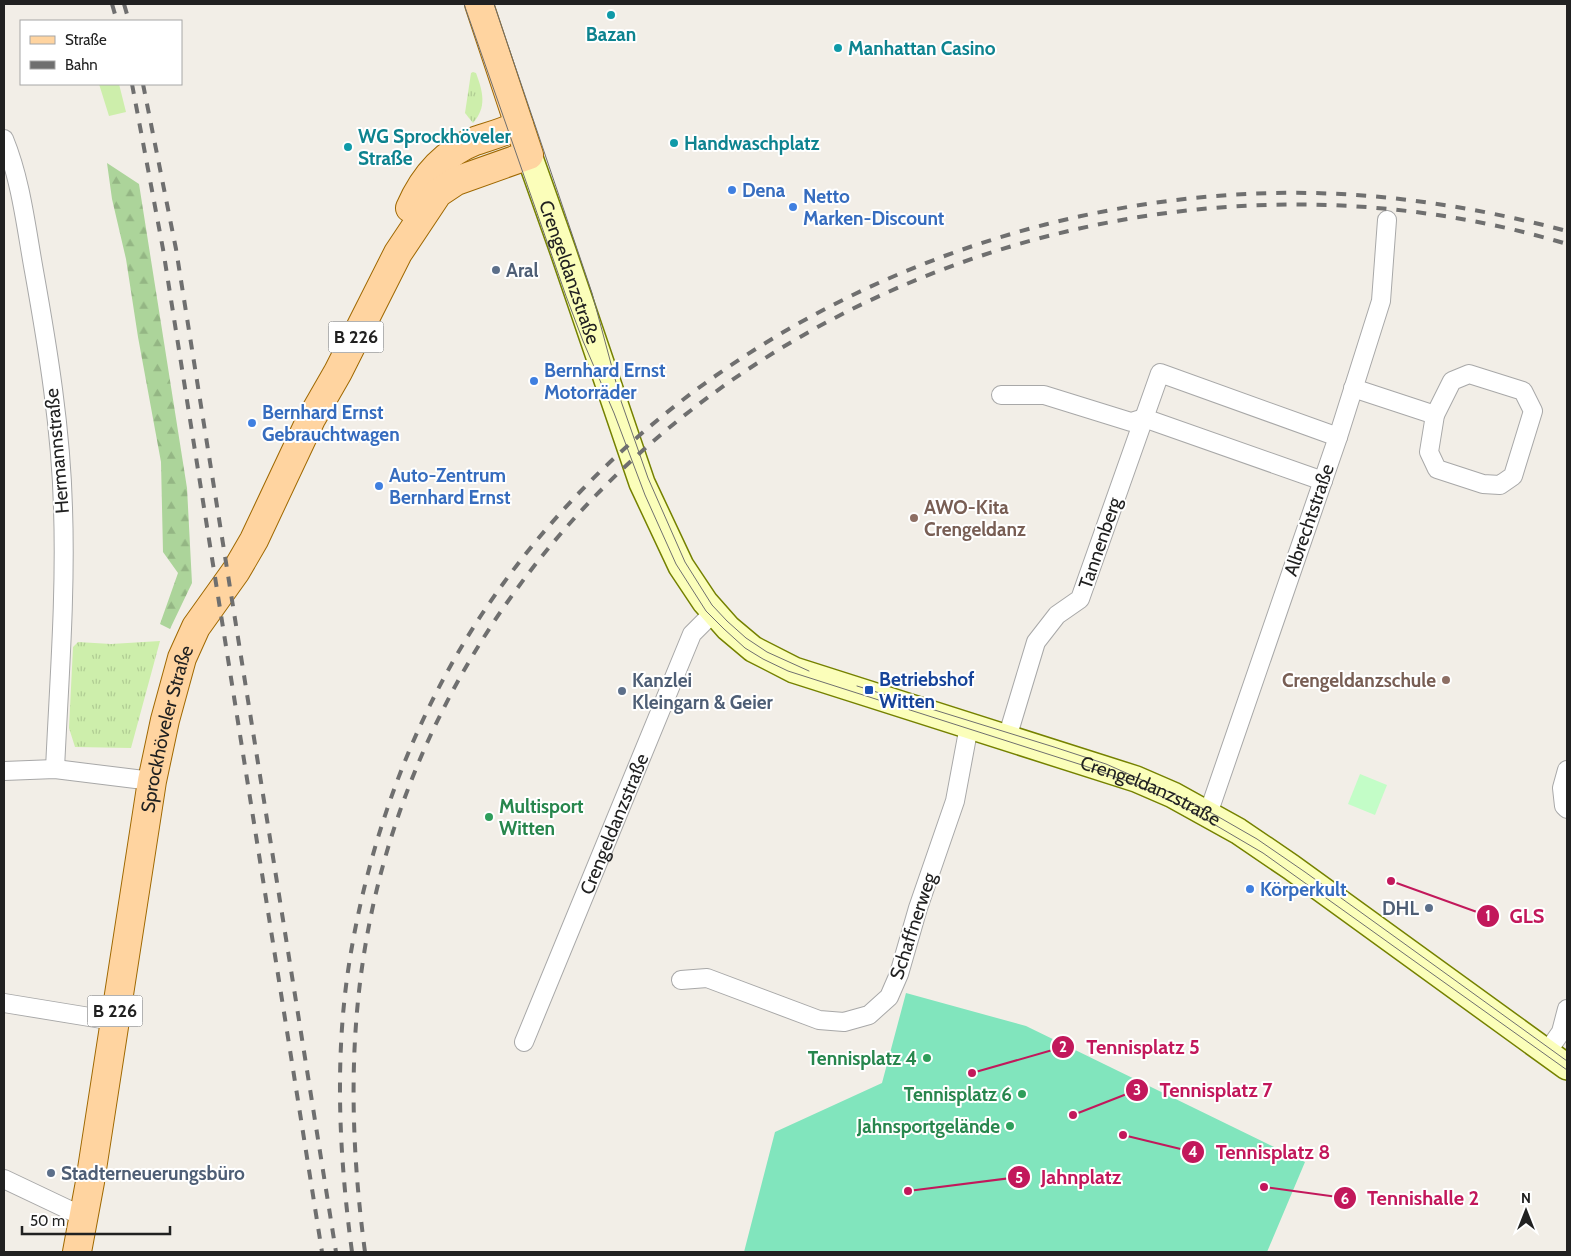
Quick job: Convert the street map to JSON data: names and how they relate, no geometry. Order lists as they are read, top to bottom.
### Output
{
  "streets": {
    "main road": ["Crengeldanzstraße", "B 226", "Sprockhöveler Straße"],
    "street": [
      "Hermannstraße",
      "Albrechtstraße",
      "Tannenberg",
      "Schaffnerweg"
    ]
  },
  "crossings": [
    ["Crengeldanzstraße", "Albrechtstraße"],
    ["Crengeldanzstraße", "Tannenberg"],
    ["Crengeldanzstraße", "Sprockhöveler Straße"],
    ["Crengeldanzstraße", "Schaffnerweg"],
    ["Albrechtstraße", "Tannenberg"]
  ],
  "places": {
    "other": [
      "Bazan",
      "Manhattan Casino",
      "Handwaschplatz",
      "WG Sprockhöveler Straße",
      "Dena",
      "Netto Marken-Discount",
      "Aral",
      "Bernhard Ernst Motorräder",
      "Bernhard Ernst Gebrauchtwagen",
      "Auto-Zentrum Bernhard Ernst",
      "AWO-Kita Crengeldanz",
      "Crengeldanzschule",
      "Kanzlei Kleingarn & Geier",
      "Multisport Witten",
      "GLS",
      "Körperkult",
      "DHL",
      "Tennisplatz 4",
      "Tennisplatz 5",
      "Tennisplatz 6",
      "Tennisplatz 7",
      "Jahnsportgelände",
      "Tennisplatz 8",
      "Stadterneuerungsbüro",
      "Tennishalle 2",
      "Jahnplatz"
    ],
    "transit": ["Betriebshof Witten"]
  },
  "legend": ["Straße", "Bahn"],
  "scale_bar": "50 m",
  "north": "top"
}
